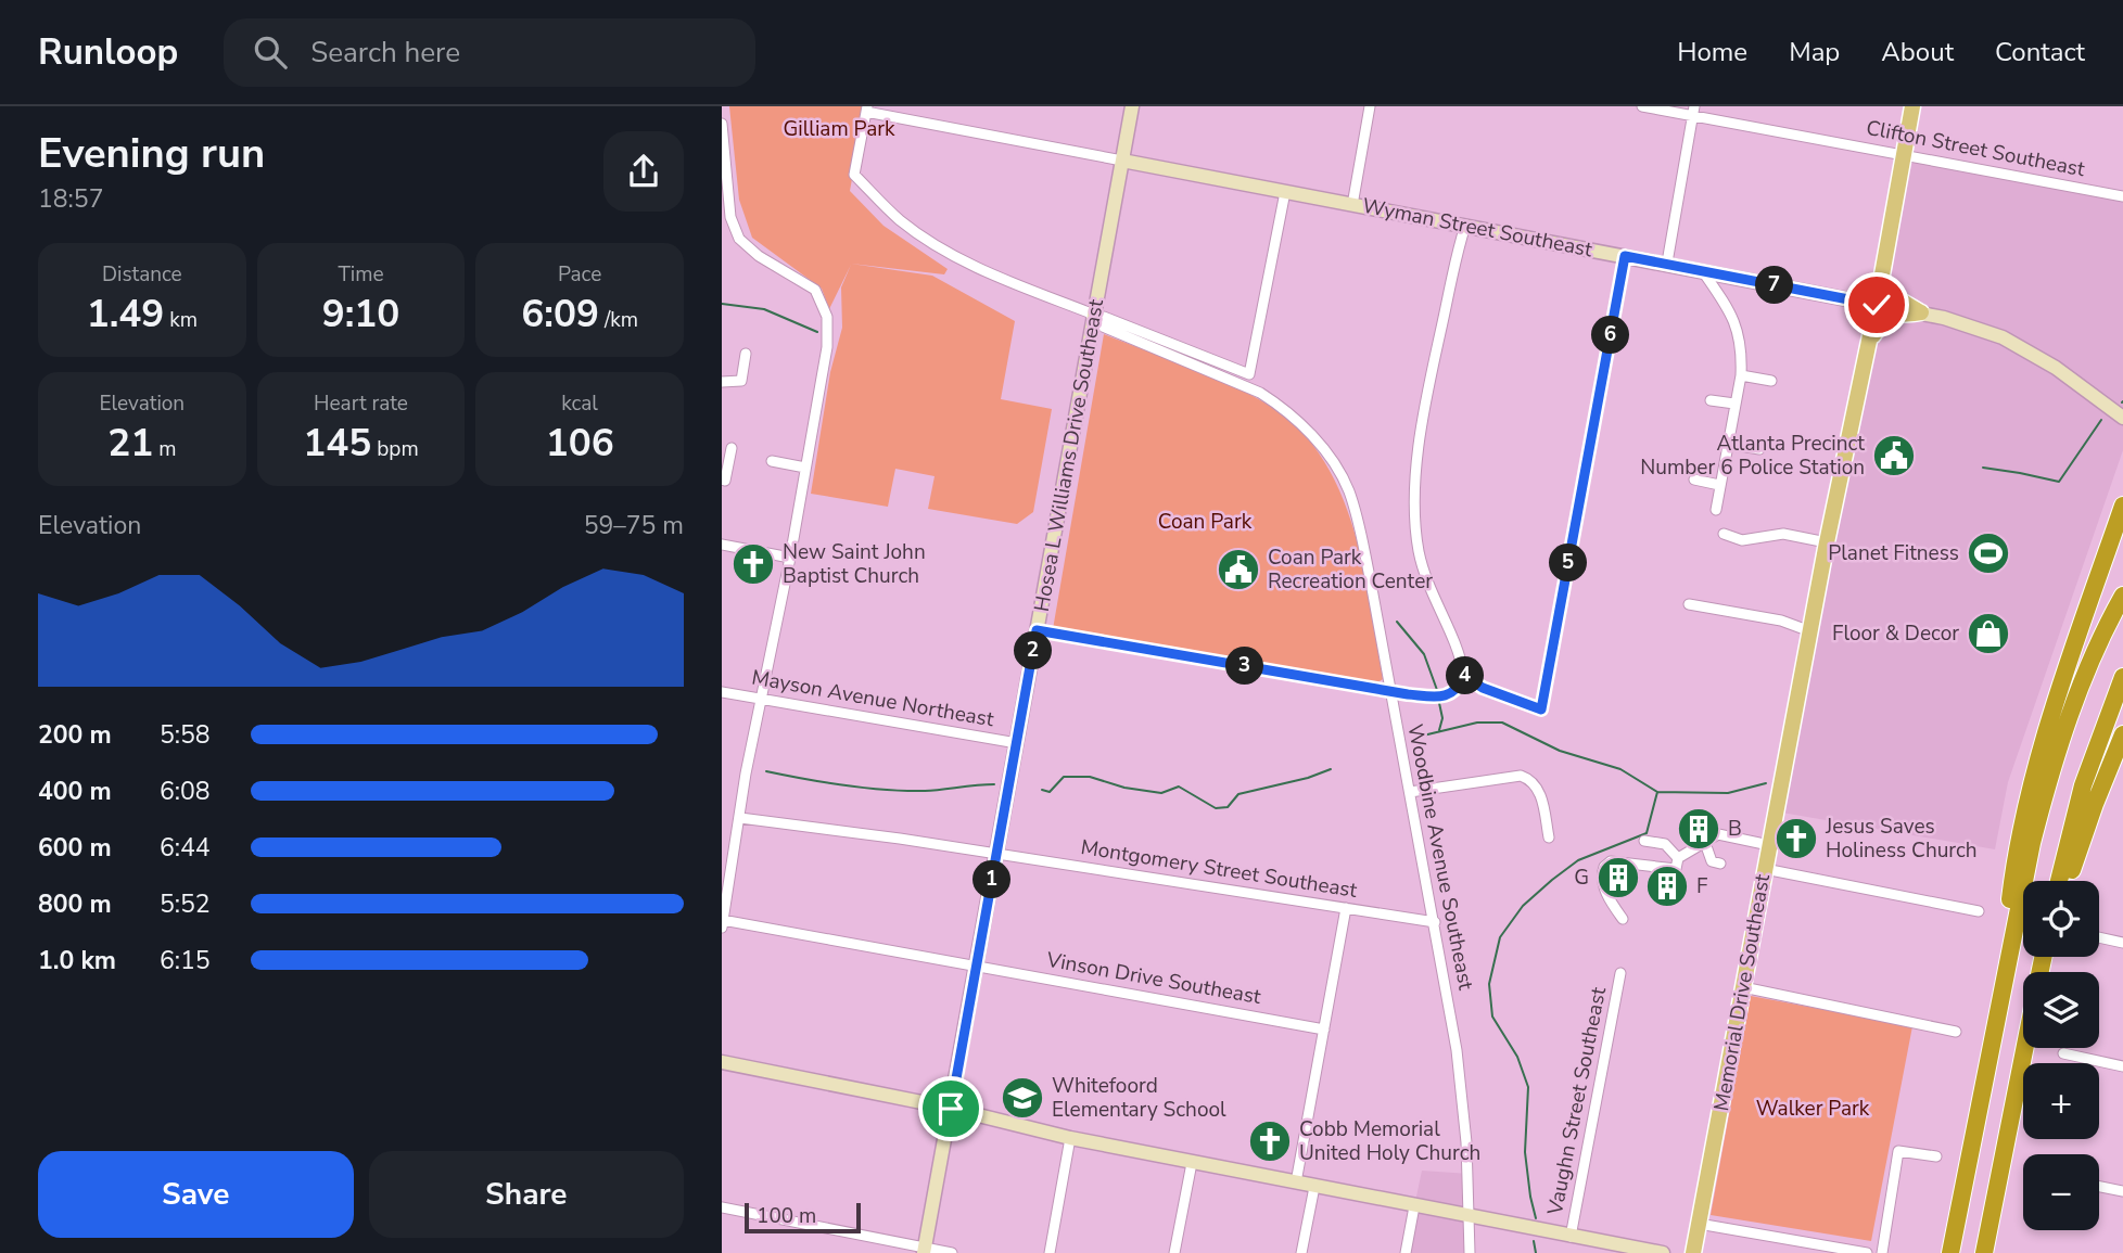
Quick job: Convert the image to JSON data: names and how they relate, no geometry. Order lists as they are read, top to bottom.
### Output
{
  "streets": {
    "main road": ["Memorial Drive Southeast"],
    "street": [
      "Clifton Street Southeast",
      "Wyman Street Southeast",
      "Hosea L Williams Drive Southeast",
      "Mayson Avenue Northeast",
      "Woodbine Avenue Southeast",
      "Montgomery Street Southeast",
      "Vinson Drive Southeast",
      "Vaughn Street Southeast"
    ]
  },
  "crossings": [
    ["Clifton Street Southeast", "Memorial Drive Southeast"],
    ["Wyman Street Southeast", "Hosea L Williams Drive Southeast"],
    ["Wyman Street Southeast", "Memorial Drive Southeast"],
    ["Hosea L Williams Drive Southeast", "Mayson Avenue Northeast"],
    ["Hosea L Williams Drive Southeast", "Woodbine Avenue Southeast"],
    ["Hosea L Williams Drive Southeast", "Montgomery Street Southeast"],
    ["Hosea L Williams Drive Southeast", "Vinson Drive Southeast"],
    ["Woodbine Avenue Southeast", "Montgomery Street Southeast"]
  ],
  "parks": ["Gilliam Park", "Coan Park", "Walker Park"],
  "places": {
    "public building": ["Atlanta Precinct Number 6 Police Station", "Coan Park Recreation Center"],
    "sports": ["Planet Fitness"],
    "church": ["New Saint John Baptist Church", "Jesus Saves Holiness Church", "Cobb Memorial United Holy Church"],
    "shop": ["Floor & Decor"],
    "building": ["B", "G", "F"],
    "school or university": ["Whitefoord Elementary School"]
  },
  "scale_bar": "100 m",
  "page": {
    "header": "Runloop",
    "search": "Search here",
    "nav": [
      "Home",
      "Map",
      "About",
      "Contact"
    ],
    "heading": ["Evening run", "18:57"],
    "stats": [
      ["Distance", "1.49 km"],
      ["Time", "9:10"],
      ["Pace", "6:09 /km"],
      ["Elevation", "21 m"],
      ["Heart rate", "145 bpm"],
      ["kcal", "106"]
    ],
    "pins": [
      "7",
      "6",
      "5",
      "2",
      "3",
      "4",
      "1"
    ],
    "chart": ["Elevation", "59–75 m"],
    "list": [
      {
        "name": "200 m",
        "note": "5:58"
      },
      {
        "name": "400 m",
        "note": "6:08"
      },
      {
        "name": "600 m",
        "note": "6:44"
      },
      {
        "name": "800 m",
        "note": "5:52"
      },
      {
        "name": "1.0 km",
        "note": "6:15"
      }
    ],
    "map_buttons": ["+", "−"],
    "buttons": ["Save", "Share"],
    "scale": "100 m"
  }
}
